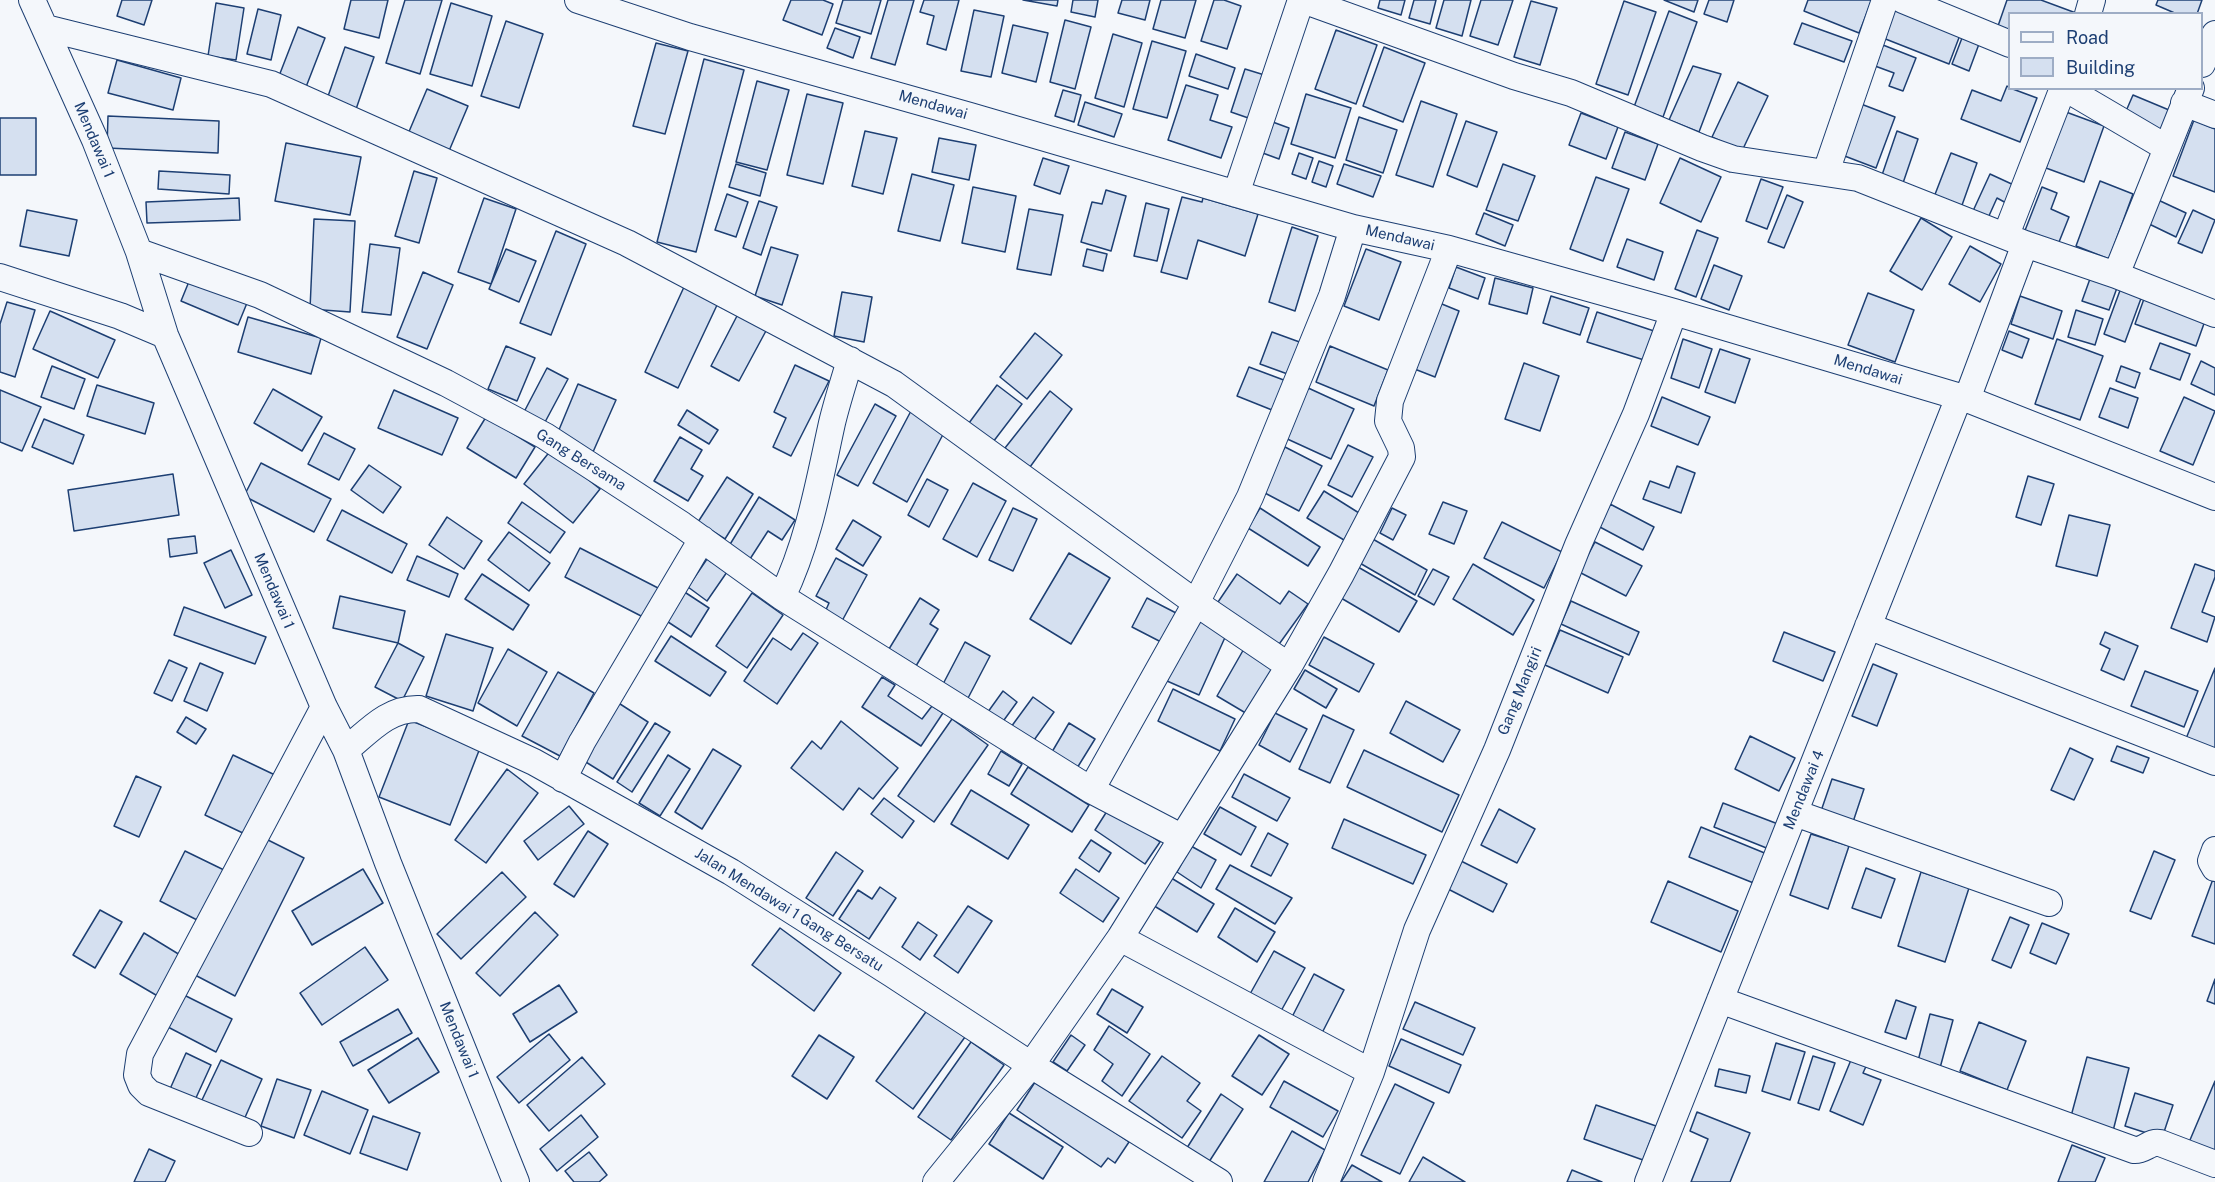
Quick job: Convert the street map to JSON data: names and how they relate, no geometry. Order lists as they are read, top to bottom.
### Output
{
  "streets": {
    "street": [
      "Mendawai",
      "Mendawai 1",
      "Gang Bersama",
      "Gang Mangiri",
      "Mendawai 4",
      "Jalan Mendawai 1 Gang Bersatu"
    ]
  },
  "crossings": [
    ["Mendawai", "Gang Mangiri"],
    ["Mendawai", "Mendawai 4"],
    ["Mendawai 1", "Gang Bersama"],
    ["Mendawai 1", "Jalan Mendawai 1 Gang Bersatu"]
  ],
  "legend": ["Road", "Building"]
}
